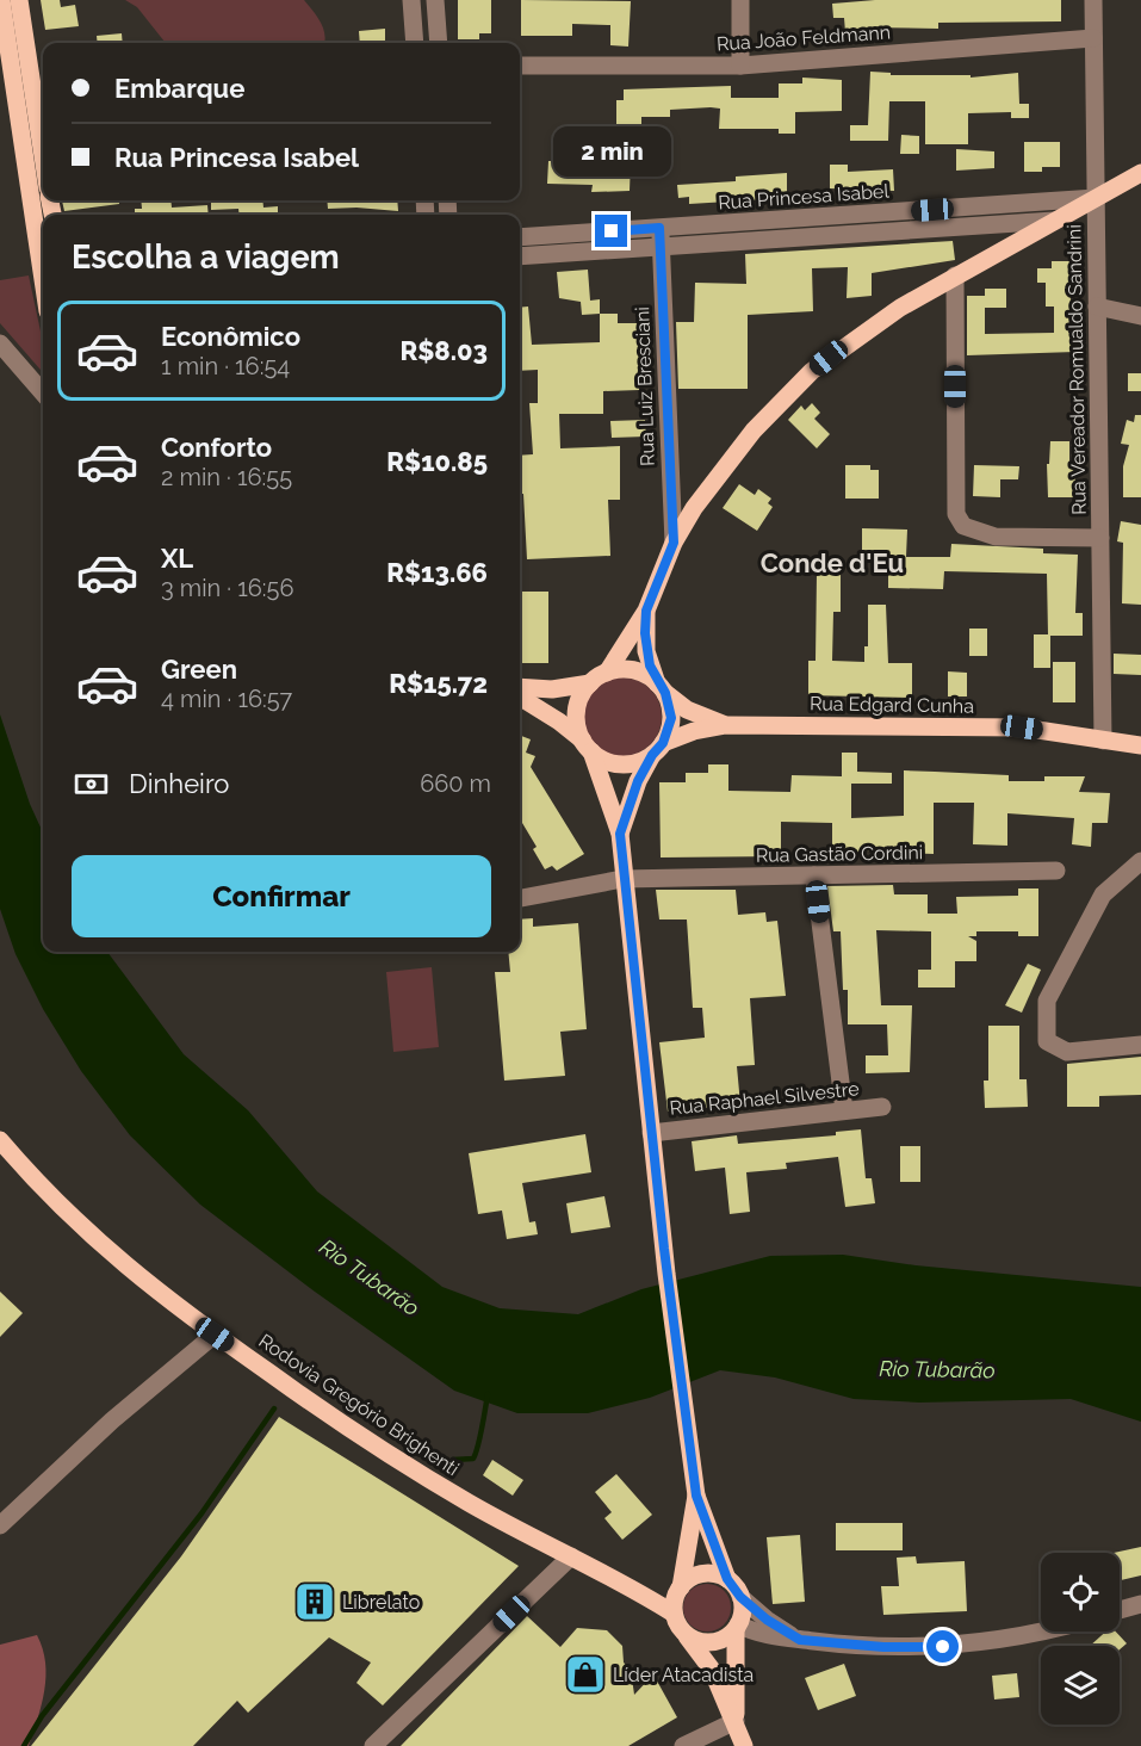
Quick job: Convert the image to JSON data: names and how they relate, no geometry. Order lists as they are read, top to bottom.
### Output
{
  "streets": {
    "main road": ["Rua Edgard Cunha", "Rodovia Gregório Brighenti"],
    "street": [
      "Rua João Feldmann",
      "Rua Princesa Isabel",
      "Rua Vereador Romualdo Sandrini",
      "Rua Luiz Bresciani",
      "Rua Gastão Cordini",
      "Rua Raphael Silvestre"
    ]
  },
  "crossings": [
    ["Rua João Feldmann", "Rua Vereador Romualdo Sandrini"],
    ["Rua Princesa Isabel", "Rua Vereador Romualdo Sandrini"],
    ["Rua Princesa Isabel", "Rua Luiz Bresciani"],
    ["Rua Vereador Romualdo Sandrini", "Rua Edgard Cunha"]
  ],
  "districts": ["Conde d'Eu"],
  "water": ["Rio Tubarão"],
  "places": {
    "building": ["Librelato"],
    "shop": ["Líder Atacadista"]
  },
  "page": {
    "banner": ["Embarque", "Rua Princesa Isabel"],
    "bubble": "2 min",
    "heading": "Escolha a viagem",
    "list": [
      {
        "name": "Econômico",
        "note": "1 min · 16:54",
        "value": "R$8.03"
      },
      {
        "name": "Conforto",
        "note": "2 min · 16:55",
        "value": "R$10.85"
      },
      {
        "name": "XL",
        "note": "3 min · 16:56",
        "value": "R$13.66"
      },
      {
        "name": "Green",
        "note": "4 min · 16:57",
        "value": "R$15.72"
      }
    ],
    "pay": ["Dinheiro", "660 m"],
    "buttons": "Confirmar"
  }
}
